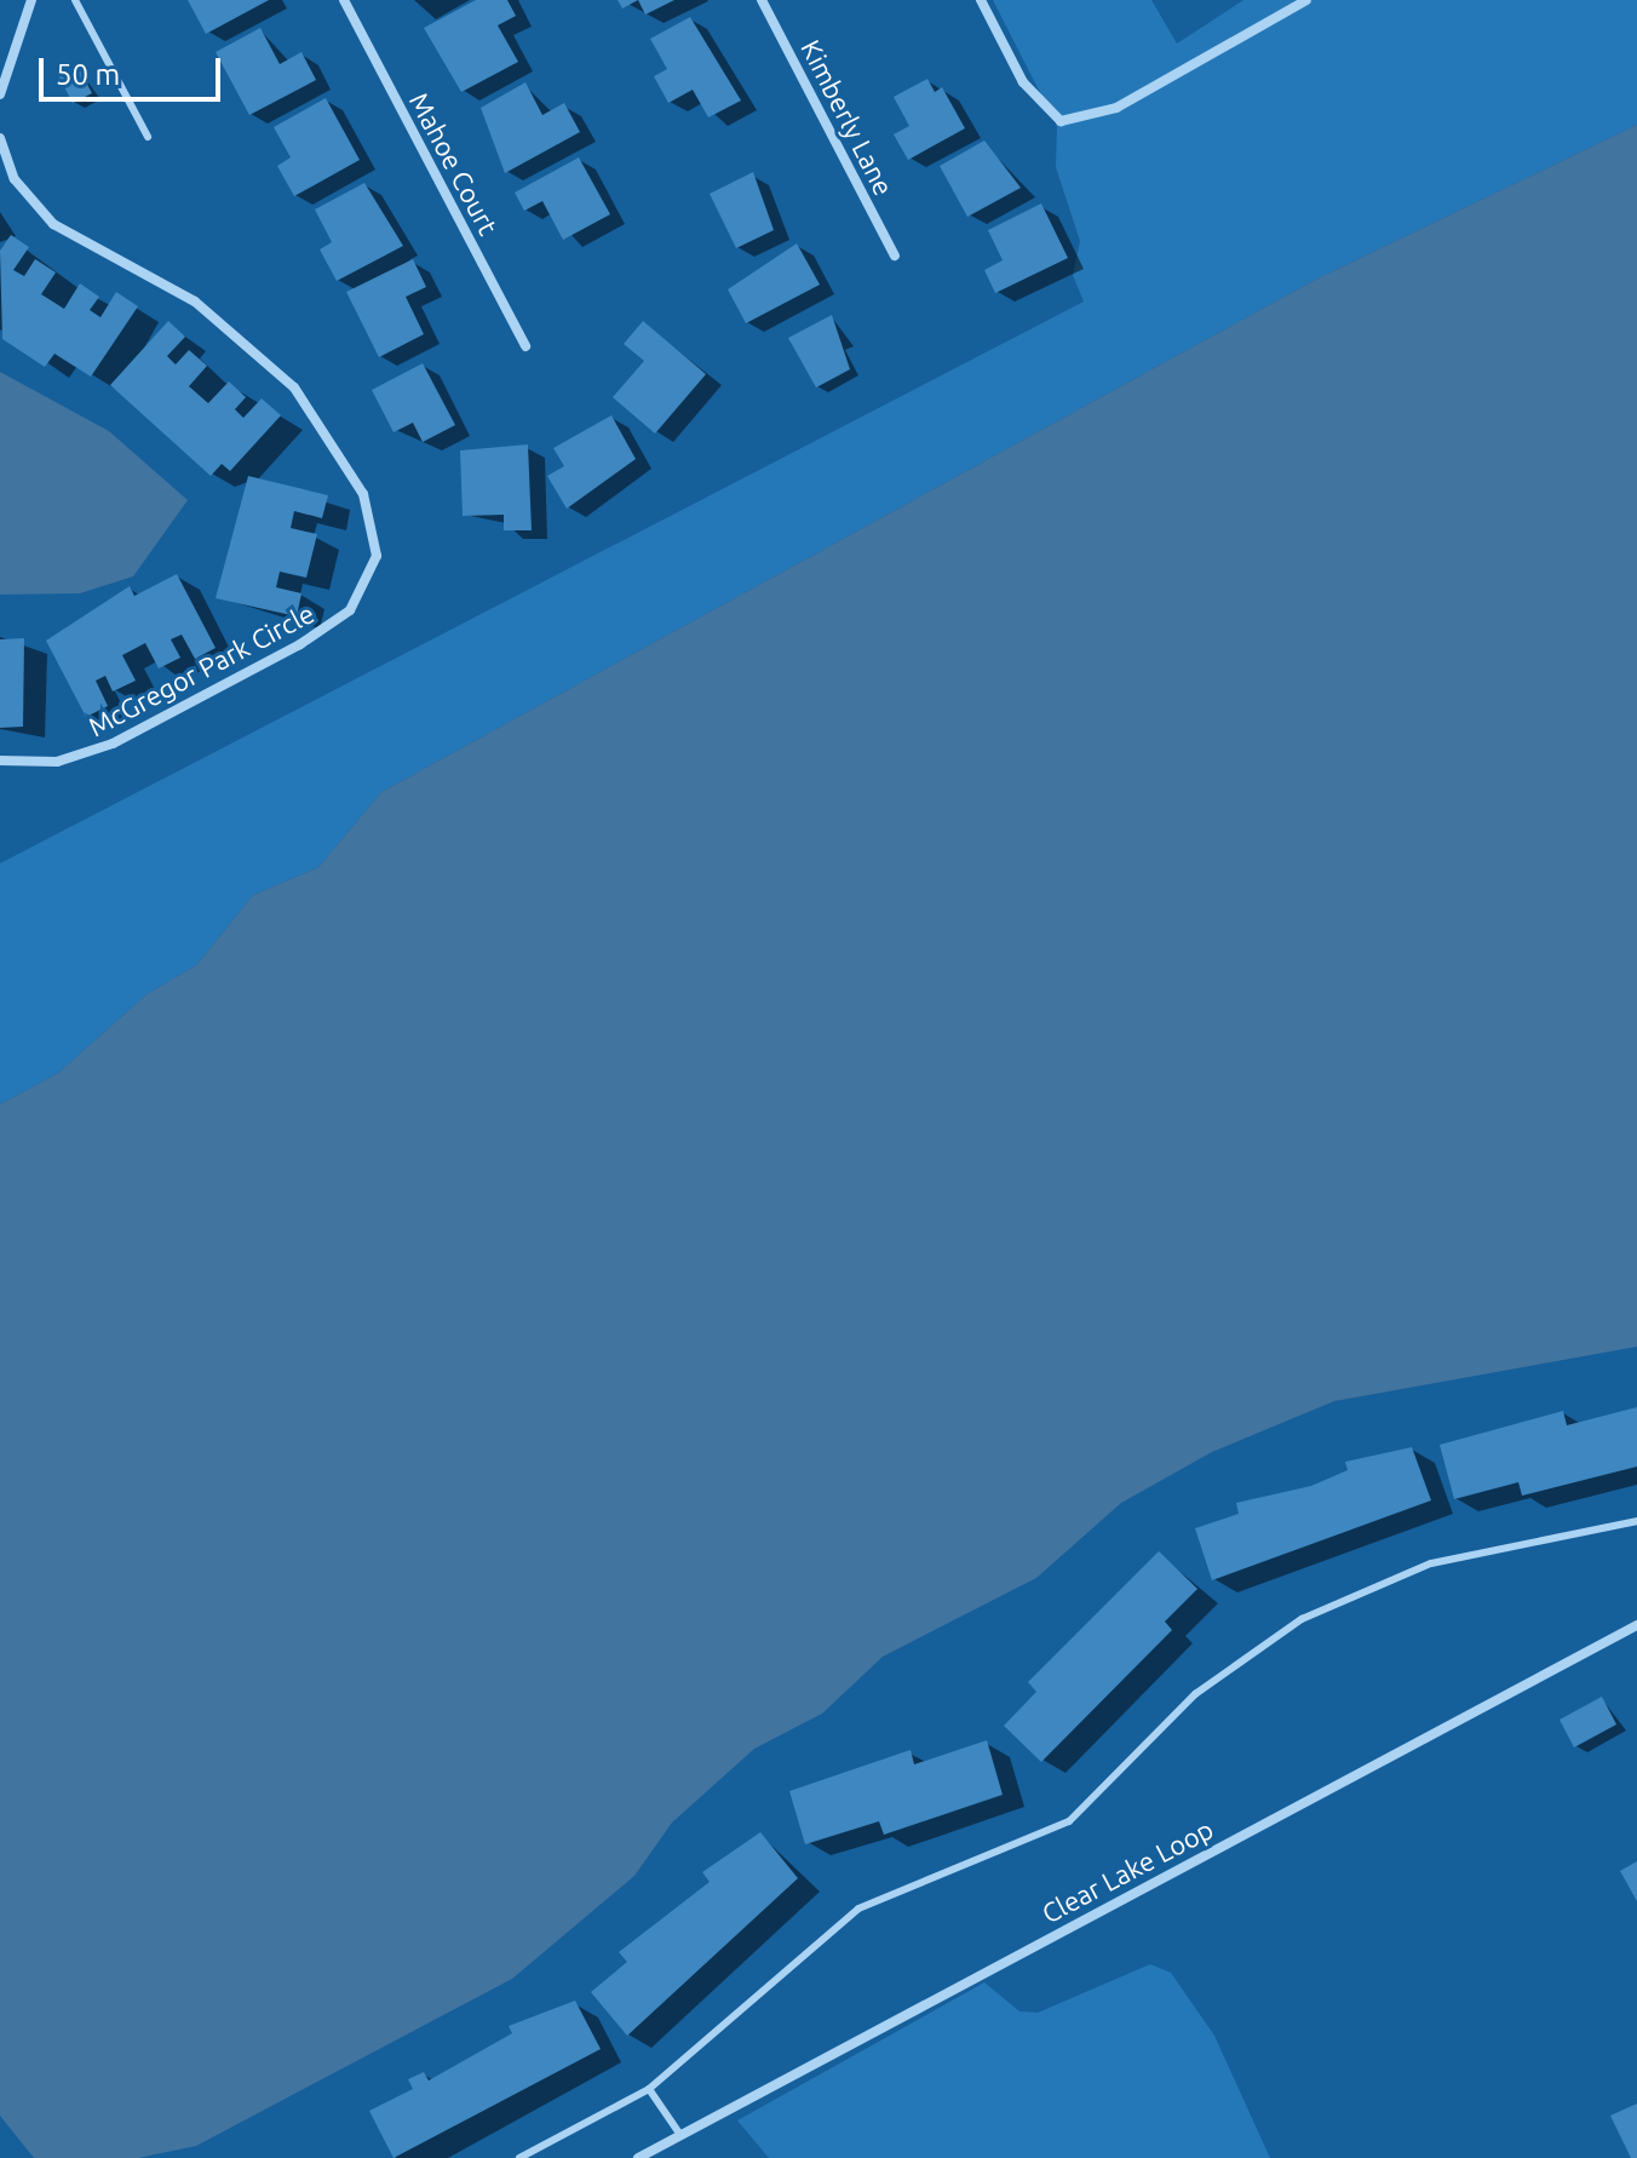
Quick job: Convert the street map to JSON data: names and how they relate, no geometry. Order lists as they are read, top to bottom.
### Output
{
  "streets": {
    "street": [
      "Kimberly Lane",
      "Mahoe Court",
      "McGregor Park Circle",
      "Clear Lake Loop"
    ]
  },
  "scale_bar": "50 m"
}
